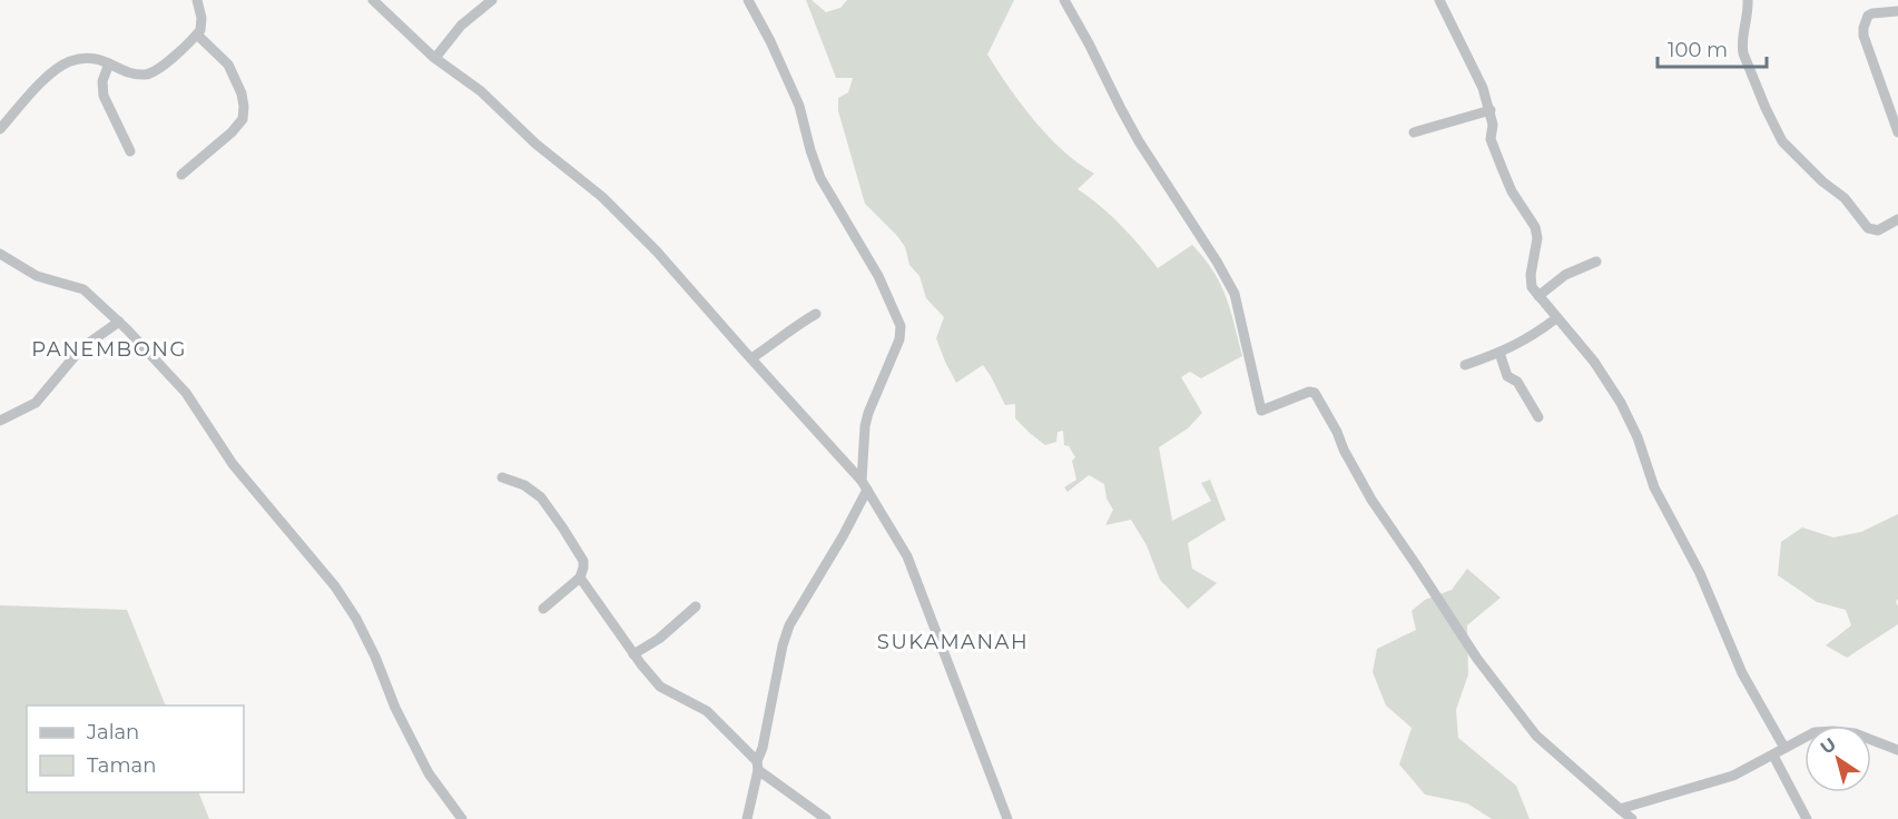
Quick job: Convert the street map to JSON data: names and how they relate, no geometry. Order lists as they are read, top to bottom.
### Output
{
  "districts": ["PANEMBONG", "SUKAMANAH"],
  "legend": ["Jalan", "Taman"],
  "scale_bar": "100 m",
  "north": "top left"
}
